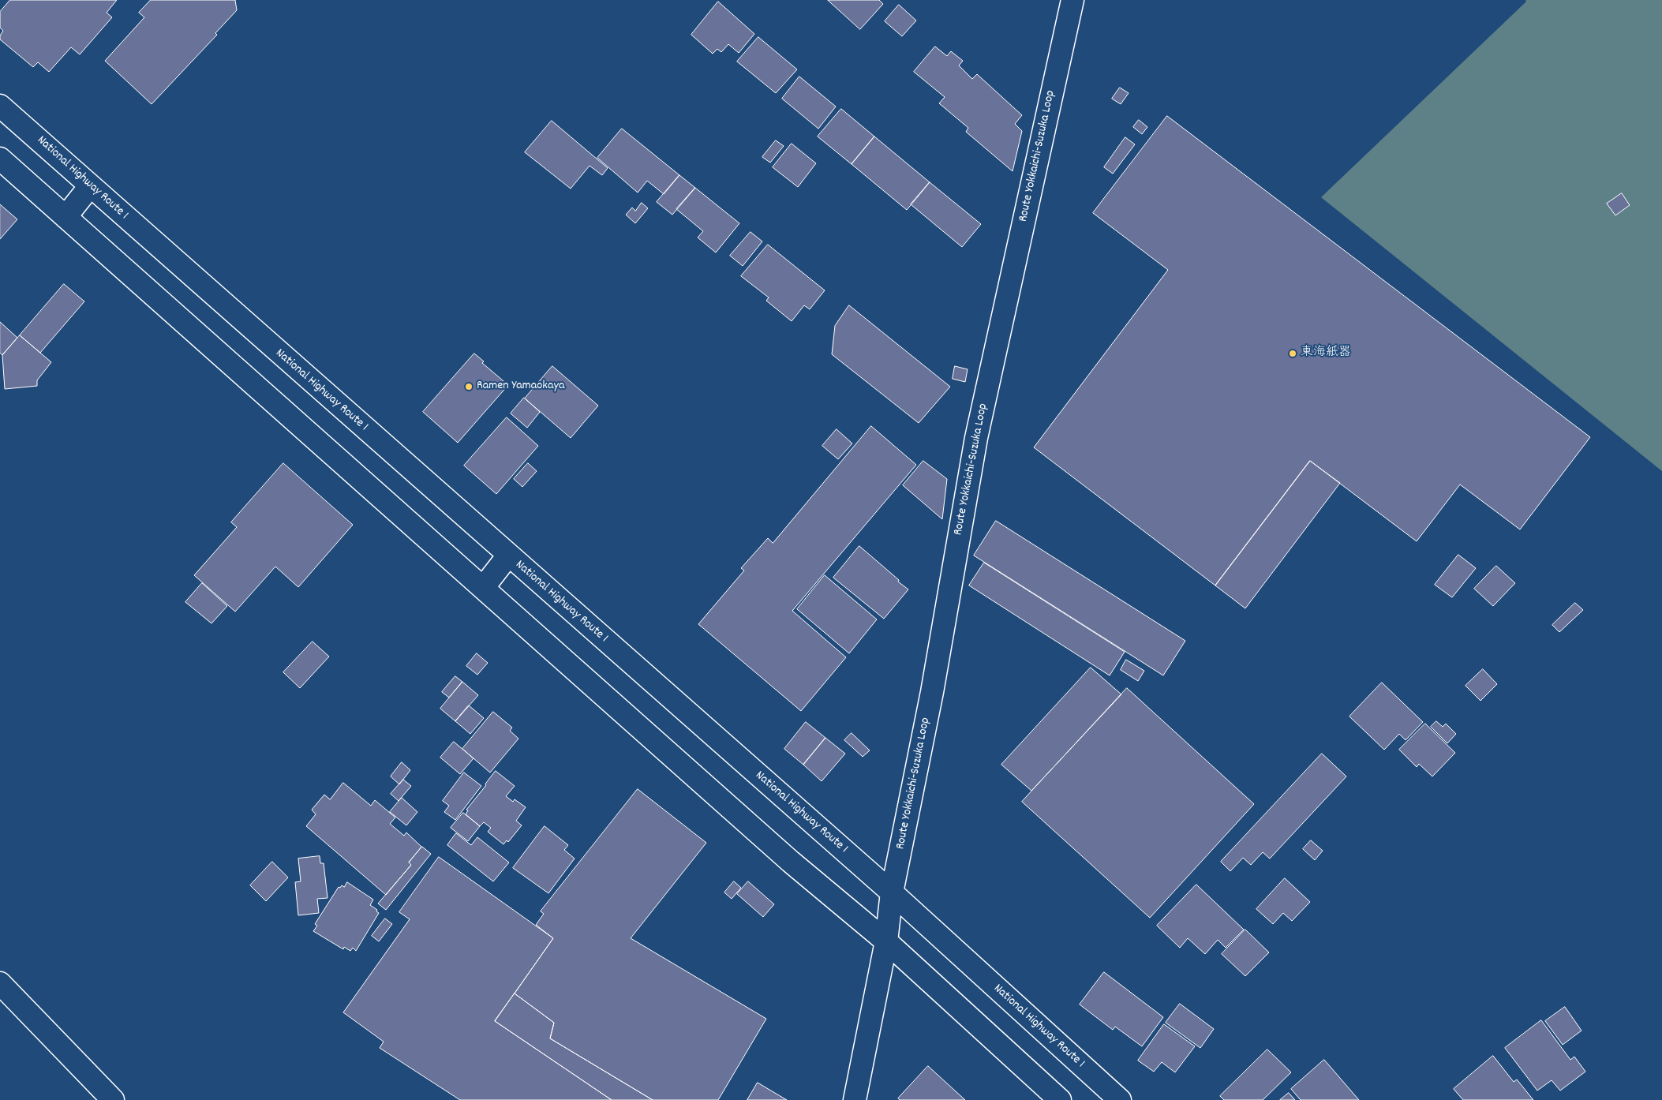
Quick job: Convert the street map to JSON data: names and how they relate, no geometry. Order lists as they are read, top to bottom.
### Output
{
  "streets": {
    "main road": ["Route Yokkaichi-Suzuka Loop", "National Highway Route 1"]
  },
  "crossings": [
    ["Route Yokkaichi-Suzuka Loop", "National Highway Route 1"]
  ],
  "places": ["東海紙器", "Ramen Yamaokaya"]
}
